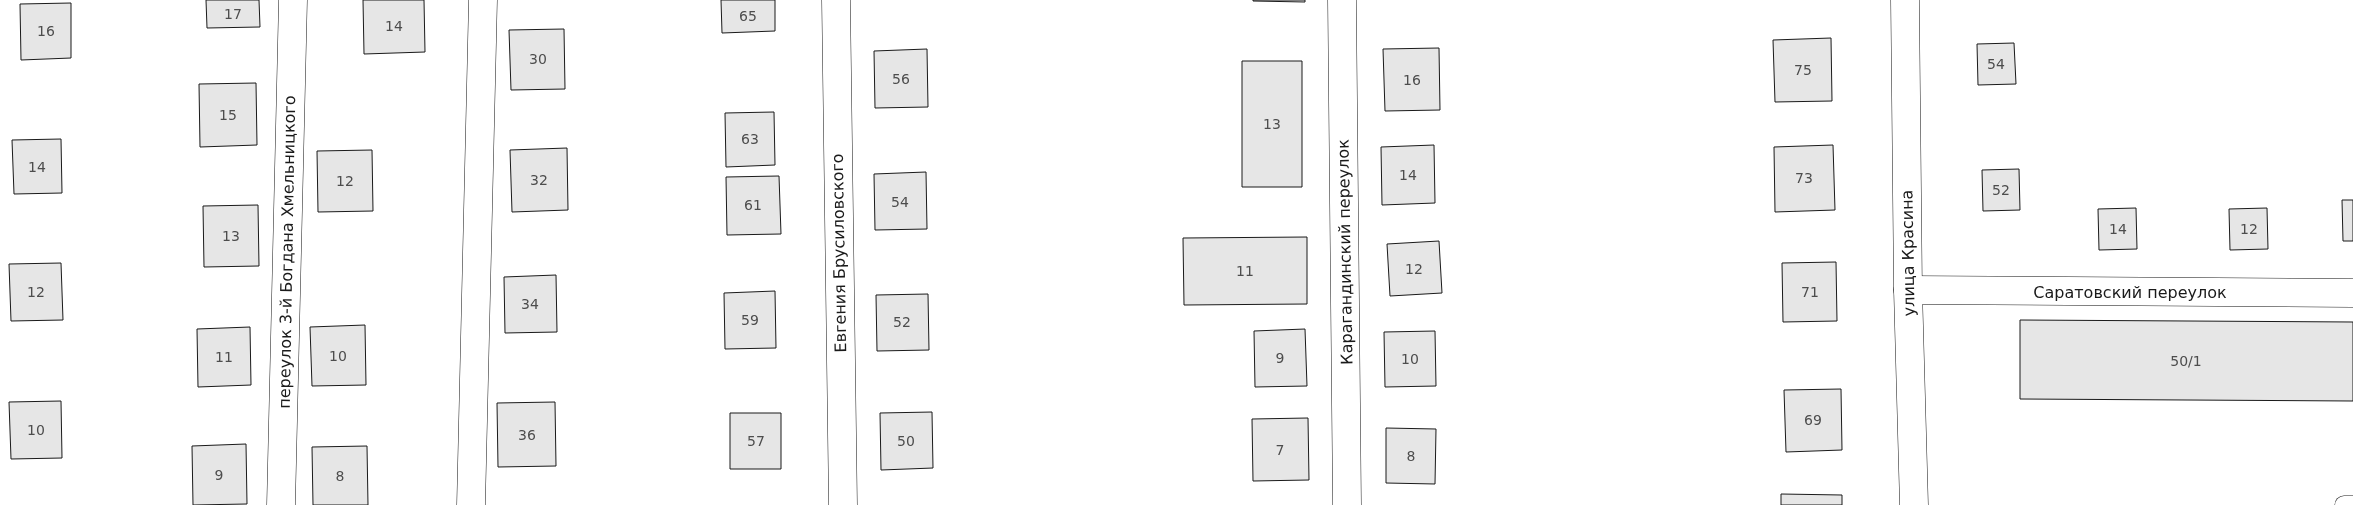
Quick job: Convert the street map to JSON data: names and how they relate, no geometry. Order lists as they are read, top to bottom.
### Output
{
  "streets": {
    "street": [
      "переулок 3-й Богдана Хмельницкого",
      "Карагандинский переулок",
      "Евгения Брусиловского",
      "улица Красина",
      "Саратовский переулок"
    ]
  },
  "crossings": [
    ["улица Красина", "Саратовский переулок"]
  ],
  "house_numbers": [
    "17",
    "65",
    "14",
    "16",
    "30",
    "54",
    "75",
    "56",
    "16",
    "15",
    "13",
    "63",
    "14",
    "14",
    "73",
    "32",
    "12",
    "52",
    "54",
    "61",
    "14",
    "12",
    "13",
    "12",
    "11",
    "12",
    "71",
    "34",
    "59",
    "52",
    "10",
    "11",
    "9",
    "10",
    "50/1",
    "69",
    "10",
    "36",
    "57",
    "50",
    "7",
    "8",
    "9",
    "8"
  ]
}
